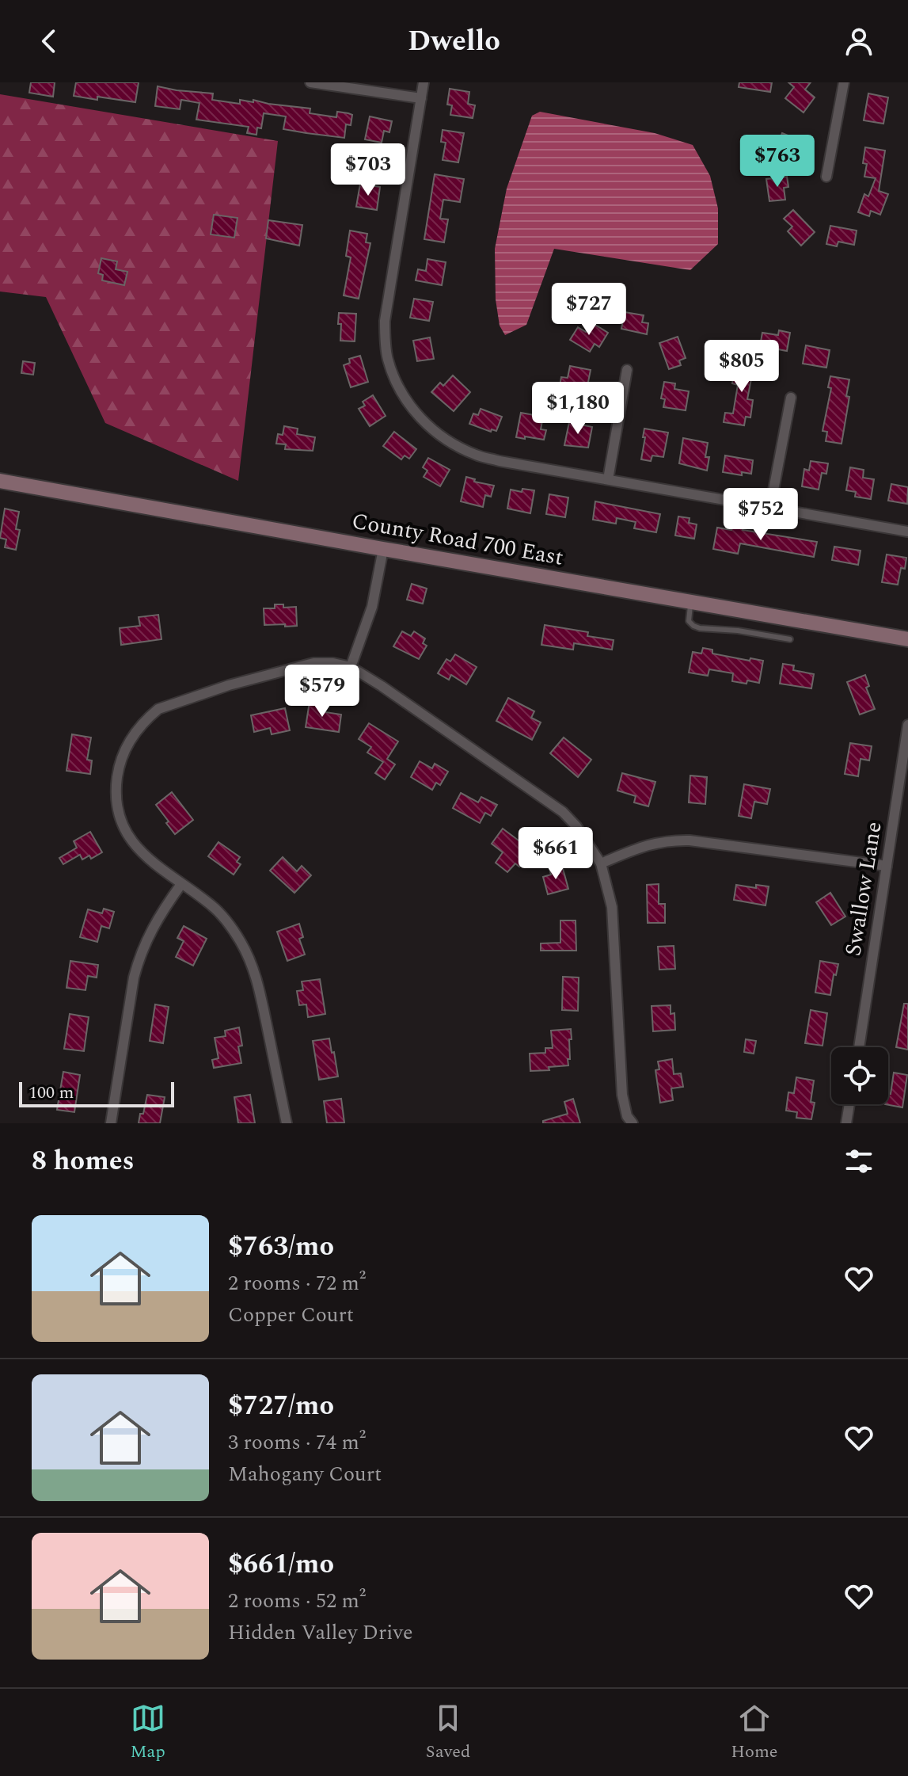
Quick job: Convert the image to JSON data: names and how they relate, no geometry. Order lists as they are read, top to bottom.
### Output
{
  "streets": {
    "main road": ["County Road 700 East"],
    "street": ["Swallow Lane"]
  },
  "scale_bar": "100 m",
  "page": {
    "header": "Dwello",
    "price": [
      "$763",
      "$703",
      "$727",
      "$805",
      "$1,180",
      "$752",
      "$579",
      "$661"
    ],
    "scale": "100 m",
    "heading": "8 homes",
    "list": [
      {
        "name": "$763/mo",
        "note": "2 rooms · 72 m² · Copper Court"
      },
      {
        "name": "$727/mo",
        "note": "3 rooms · 74 m² · Mahogany Court"
      },
      {
        "name": "$661/mo",
        "note": "2 rooms · 52 m² · Hidden Valley Drive"
      }
    ],
    "tabs": ["Map", "Saved", "Home"]
  }
}
